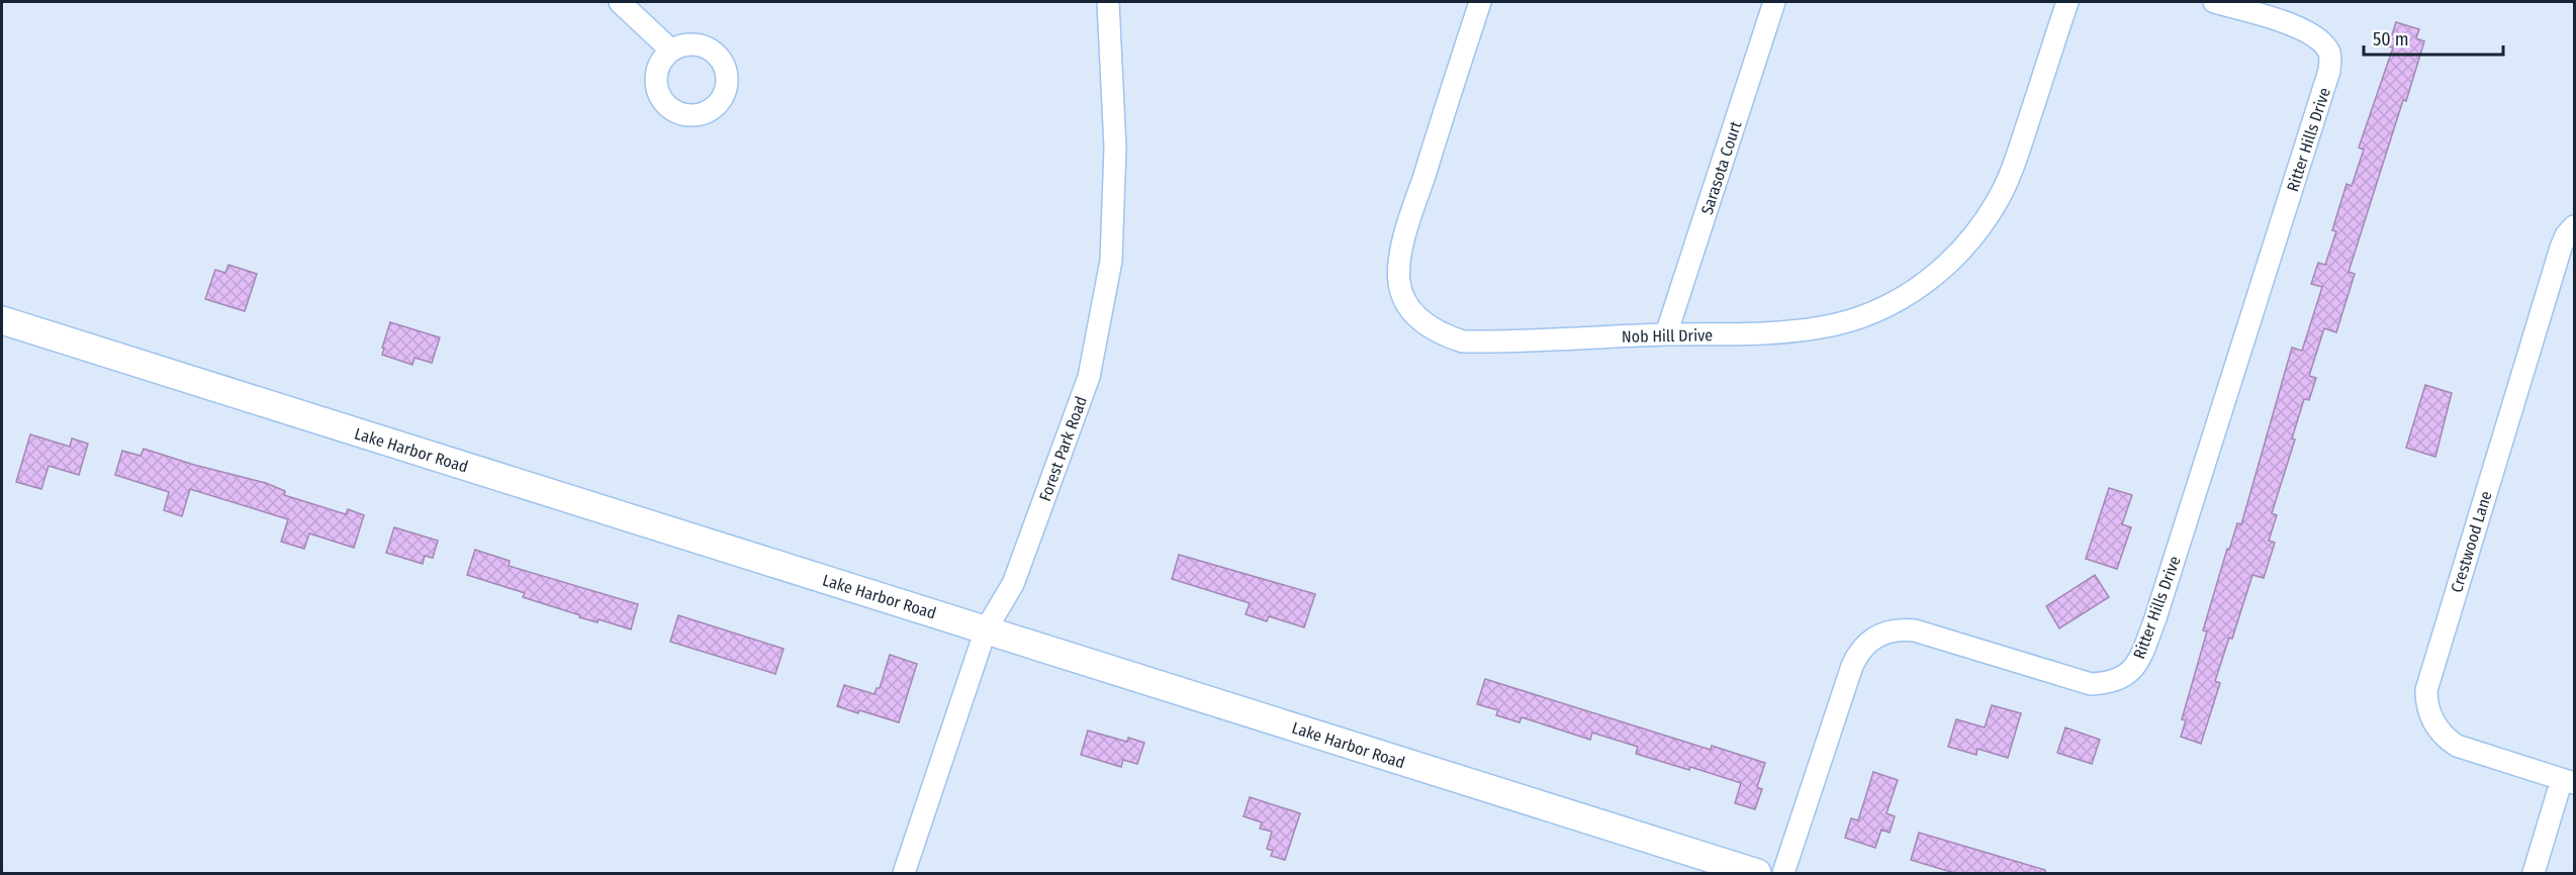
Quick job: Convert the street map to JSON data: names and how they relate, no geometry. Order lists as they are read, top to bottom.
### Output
{
  "streets": {
    "street": [
      "Ritter Hills Drive",
      "Sarasota Court",
      "Nob Hill Drive",
      "Forest Park Road",
      "Lake Harbor Road",
      "Crestwood Lane"
    ]
  },
  "crossings": [
    ["Sarasota Court", "Nob Hill Drive"],
    ["Forest Park Road", "Lake Harbor Road"]
  ],
  "scale_bar": "50 m"
}
